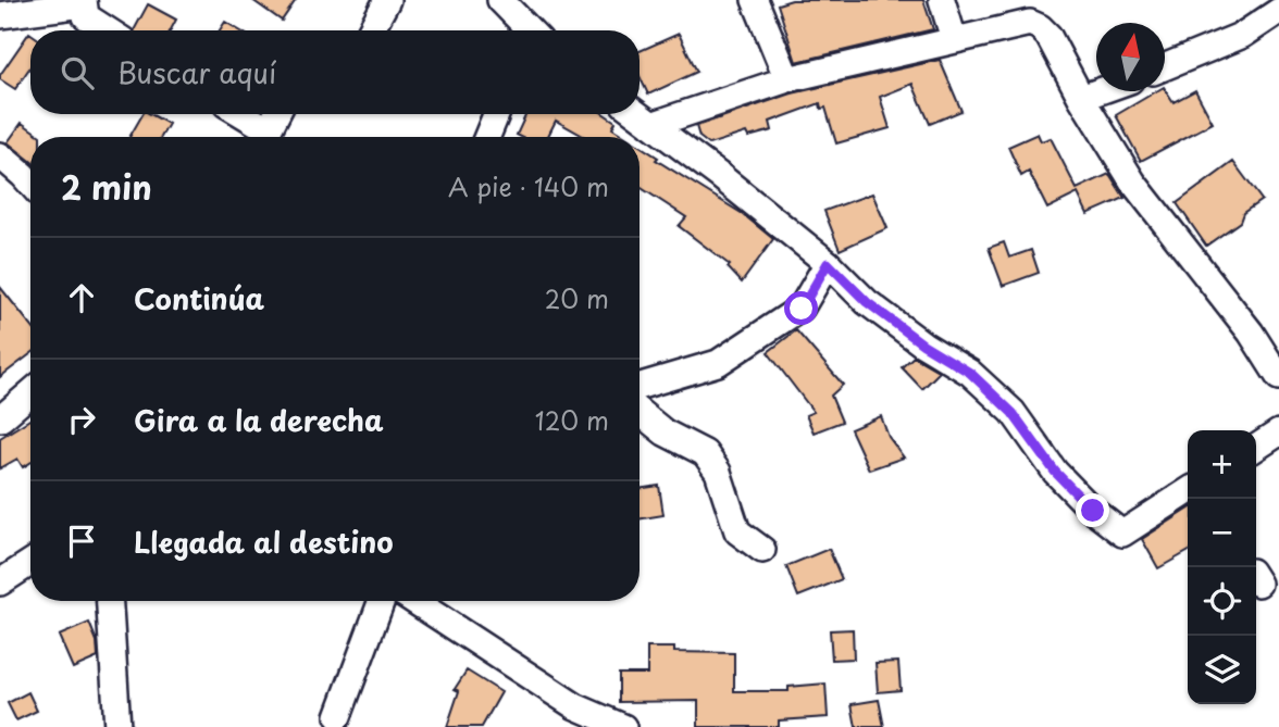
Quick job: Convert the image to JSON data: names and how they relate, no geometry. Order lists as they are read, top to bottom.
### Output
{
  "north": "top",
  "page": {
    "search": "Buscar aquí",
    "heading": ["2 min", "A pie · 140 m"],
    "list": [
      ["Continúa", "20 m"],
      ["Gira a la derecha", "120 m"],
      "Llegada al destino"
    ],
    "map_buttons": ["+", "−"]
  }
}
